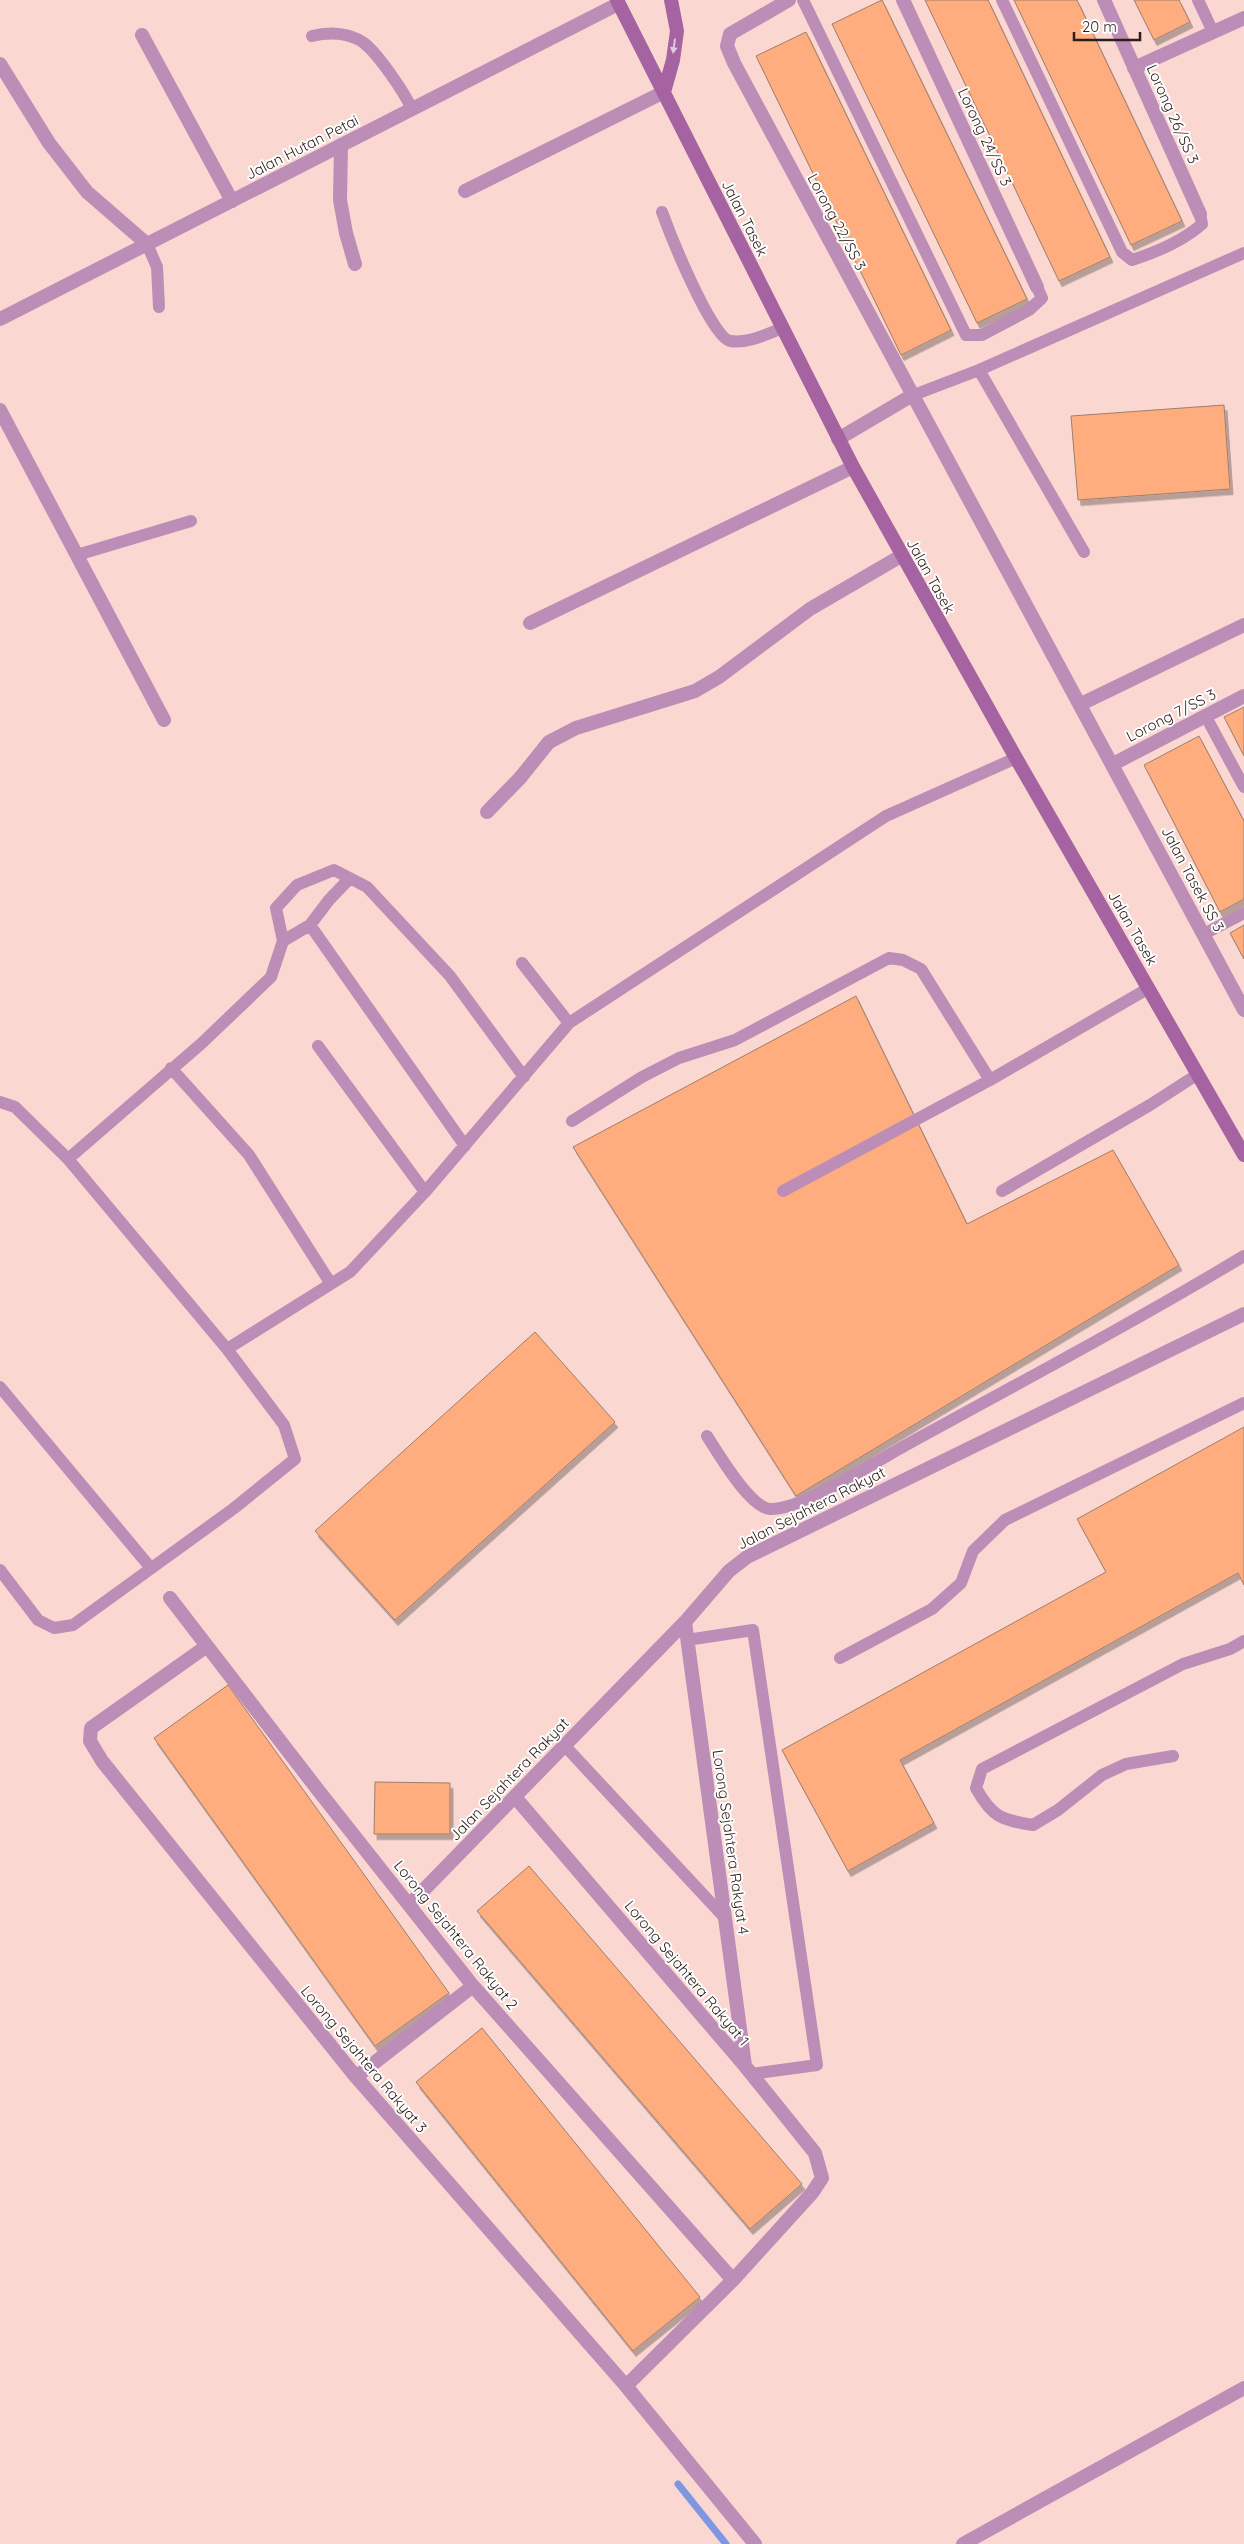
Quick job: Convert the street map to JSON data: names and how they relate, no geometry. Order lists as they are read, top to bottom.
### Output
{
  "streets": {
    "main road": ["Jalan Tasek"],
    "street": [
      "Lorong 26/SS 3",
      "Lorong 24/SS 3",
      "Jalan Hutan Petai",
      "Lorong 22/SS 3",
      "Lorong 7/SS 3",
      "Jalan Tasek SS 3",
      "Jalan Sejahtera Rakyat",
      "Lorong Sejahtera Rakyat 4",
      "Lorong Sejahtera Rakyat 2",
      "Lorong Sejahtera Rakyat 1",
      "Lorong Sejahtera Rakyat 3"
    ]
  },
  "crossings": [
    ["Jalan Hutan Petai", "Jalan Tasek"],
    ["Lorong 22/SS 3", "Jalan Tasek SS 3"],
    ["Lorong 7/SS 3", "Jalan Tasek SS 3"],
    ["Jalan Sejahtera Rakyat", "Lorong Sejahtera Rakyat 4"],
    ["Jalan Sejahtera Rakyat", "Lorong Sejahtera Rakyat 2"],
    ["Jalan Sejahtera Rakyat", "Lorong Sejahtera Rakyat 1"],
    ["Lorong Sejahtera Rakyat 4", "Lorong Sejahtera Rakyat 1"],
    ["Lorong Sejahtera Rakyat 2", "Lorong Sejahtera Rakyat 1"],
    ["Lorong Sejahtera Rakyat 2", "Lorong Sejahtera Rakyat 3"]
  ],
  "scale_bar": "20 m"
}
